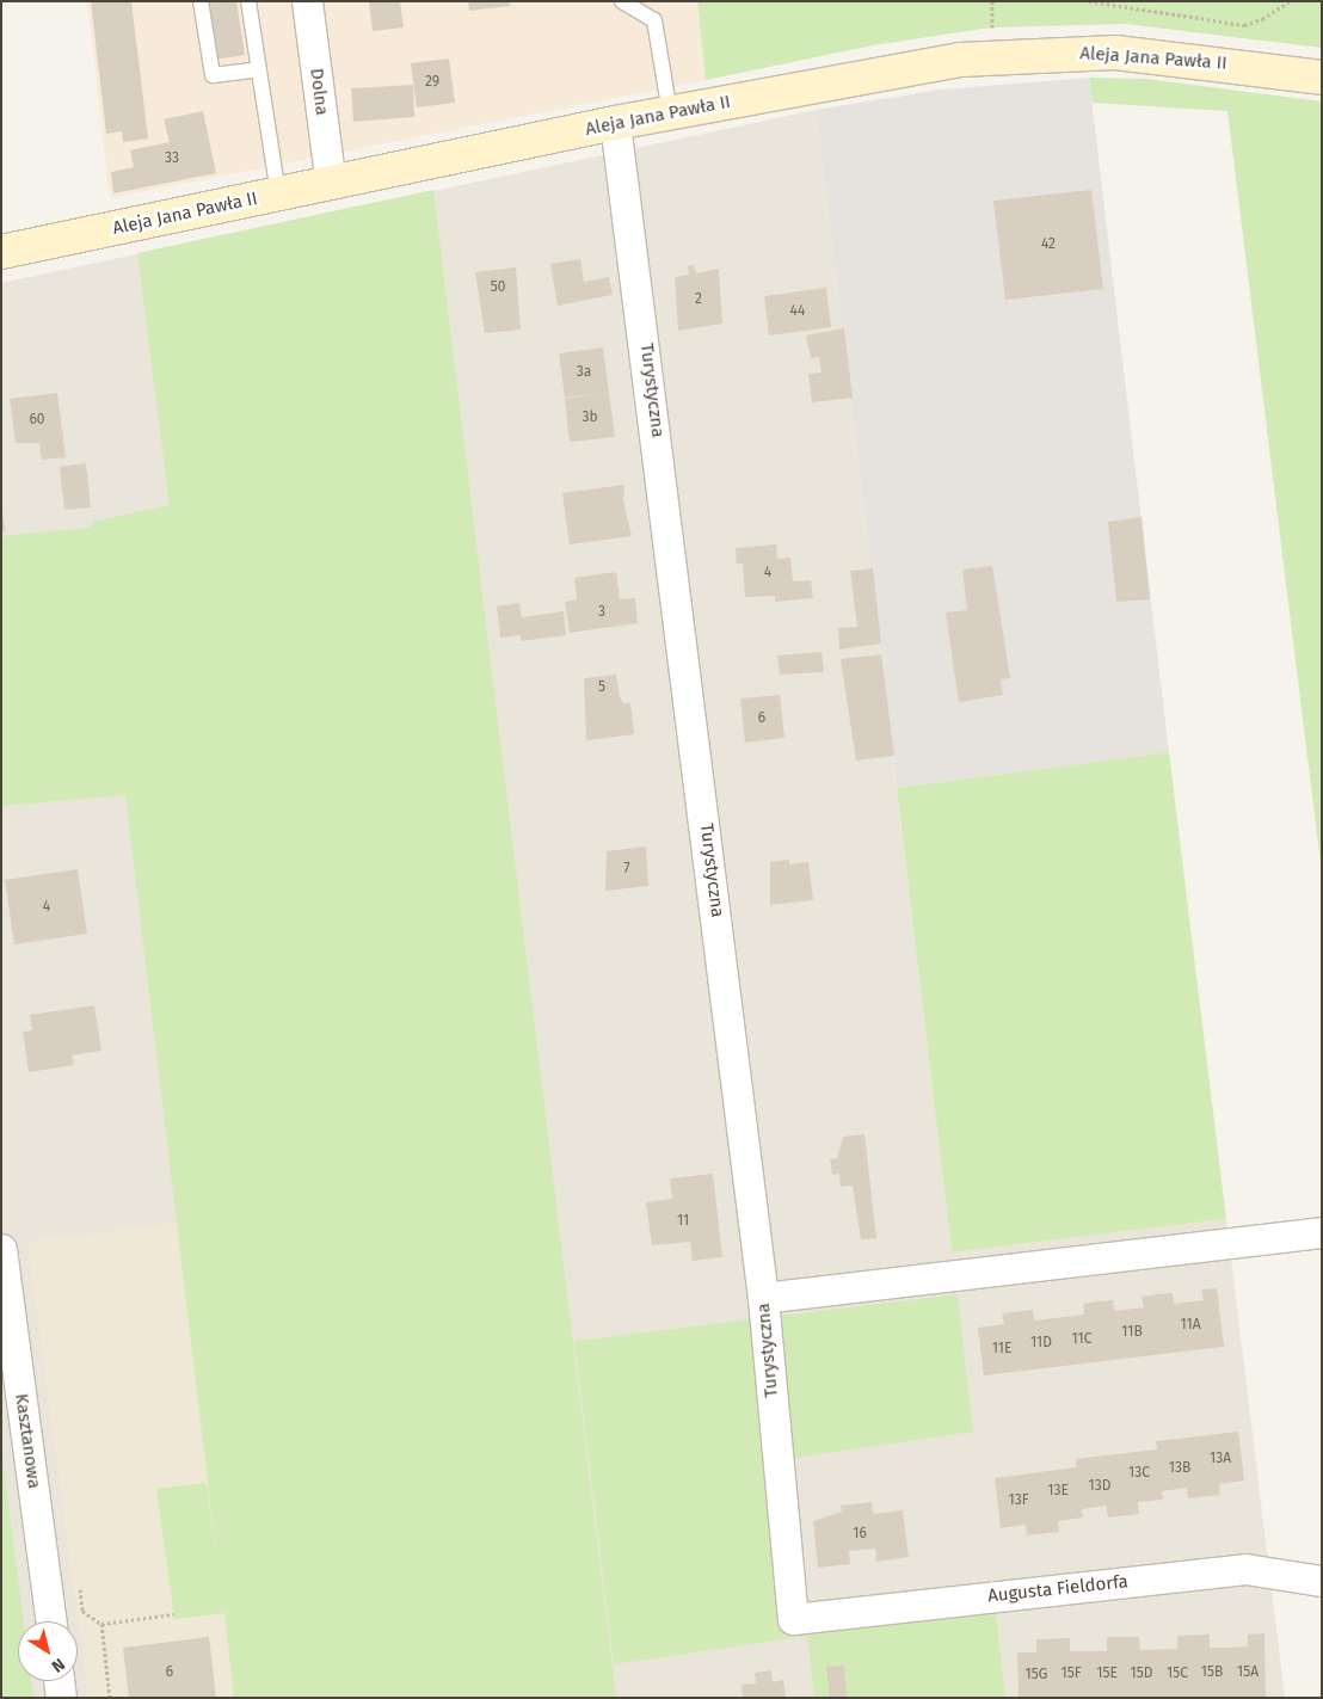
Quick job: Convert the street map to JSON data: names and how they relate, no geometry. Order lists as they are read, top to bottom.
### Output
{
  "streets": {
    "street": [
      "Aleja Jana Pawła II",
      "Dolna",
      "Turystyczna",
      "Kasztanowa",
      "Augusta Fieldorfa"
    ]
  },
  "crossings": [
    ["Aleja Jana Pawła II", "Dolna"],
    ["Aleja Jana Pawła II", "Turystyczna"],
    ["Turystyczna", "Augusta Fieldorfa"]
  ],
  "house_numbers": [
    "29",
    "33",
    "42",
    "50",
    "2",
    "44",
    "3a",
    "3b",
    "60",
    "4",
    "3",
    "5",
    "6",
    "7",
    "4",
    "11",
    "11A",
    "11B",
    "11C",
    "11D",
    "11E",
    "13A",
    "13B",
    "13C",
    "13D",
    "13E",
    "13F",
    "16",
    "6",
    "15B",
    "15A",
    "15F",
    "15E",
    "15D",
    "15C",
    "15G"
  ],
  "north": "bottom right"
}
